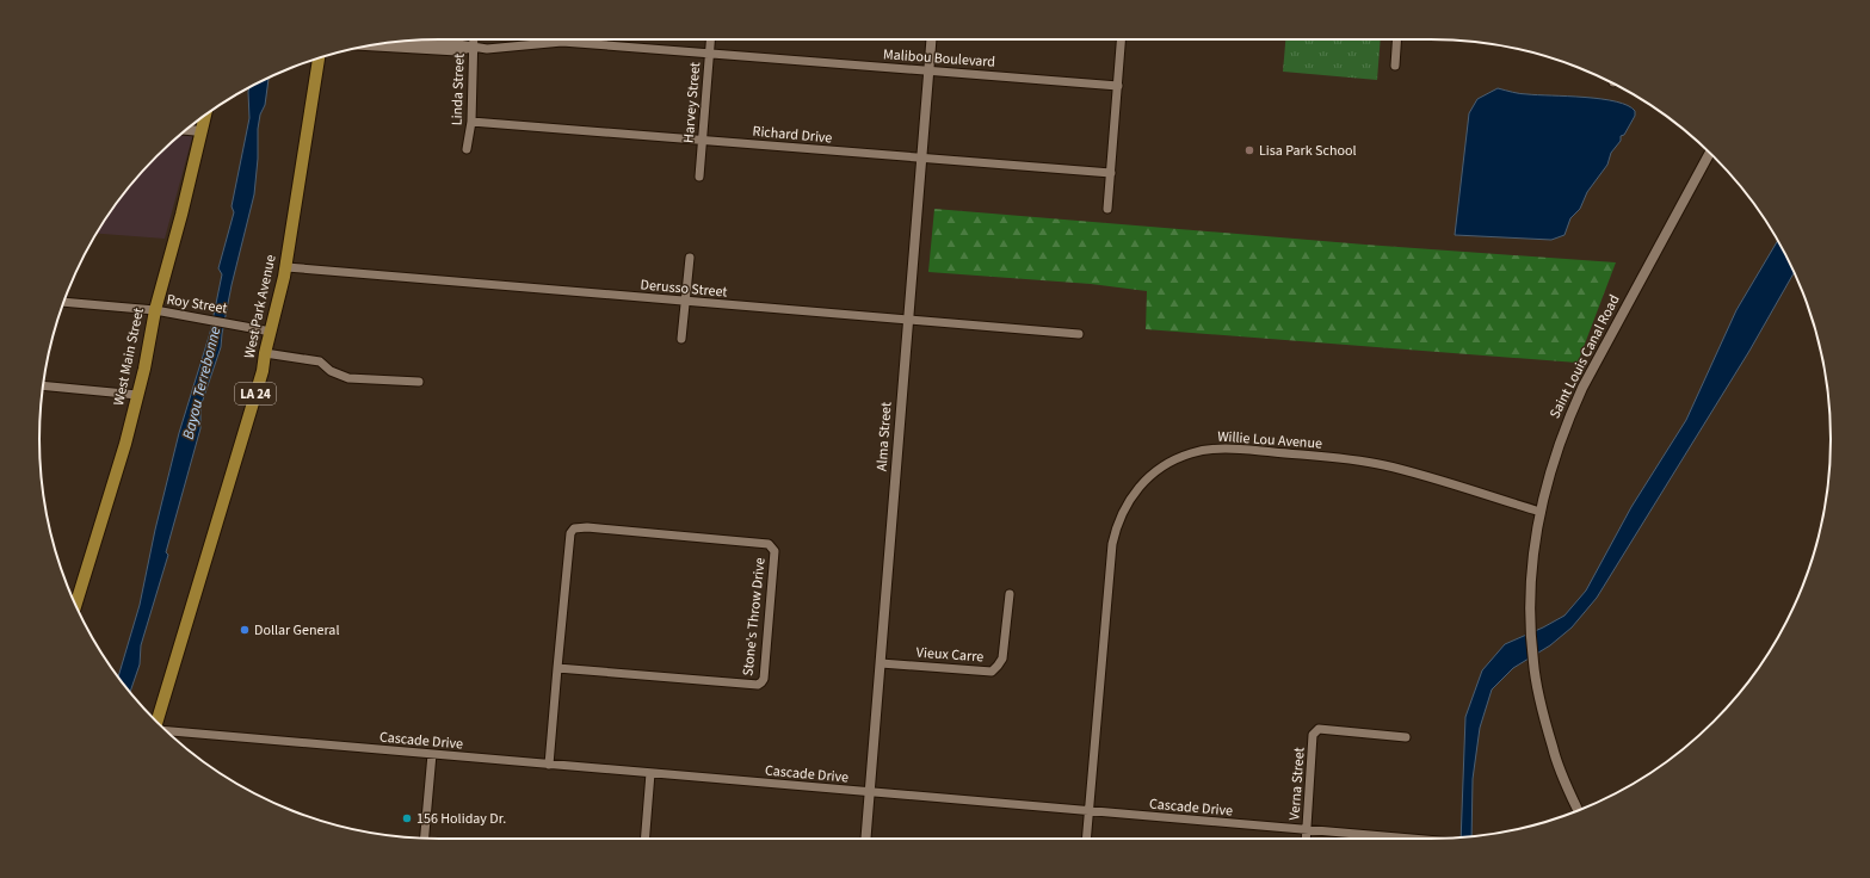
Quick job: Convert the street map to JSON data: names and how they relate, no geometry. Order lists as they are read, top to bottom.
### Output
{
  "streets": {
    "main road": ["West Park Avenue", "West Main Street", "LA 24"],
    "street": [
      "Malibou Boulevard",
      "Linda Street",
      "Harvey Street",
      "Richard Drive",
      "Derusso Street",
      "Roy Street",
      "Saint Louis Canal Road",
      "Alma Street",
      "Willie Lou Avenue",
      "Stone's Throw Drive",
      "Vieux Carre",
      "Cascade Drive",
      "Verna Street"
    ]
  },
  "crossings": [
    ["Malibou Boulevard", "Linda Street"],
    ["Malibou Boulevard", "Harvey Street"],
    ["Malibou Boulevard", "Alma Street"],
    ["Linda Street", "Richard Drive"],
    ["Harvey Street", "Richard Drive"],
    ["Richard Drive", "Alma Street"],
    ["Derusso Street", "West Park Avenue"],
    ["Derusso Street", "Alma Street"],
    ["Roy Street", "West Park Avenue"],
    ["Roy Street", "West Main Street"],
    ["Saint Louis Canal Road", "Willie Lou Avenue"],
    ["Alma Street", "Vieux Carre"],
    ["Alma Street", "Cascade Drive"],
    ["Willie Lou Avenue", "Cascade Drive"],
    ["Stone's Throw Drive", "Cascade Drive"],
    ["Cascade Drive", "Verna Street"]
  ],
  "water": ["Bayou Terrebonne"],
  "places": ["Lisa Park School", "Dollar General", "156 Holiday Dr."]
}
